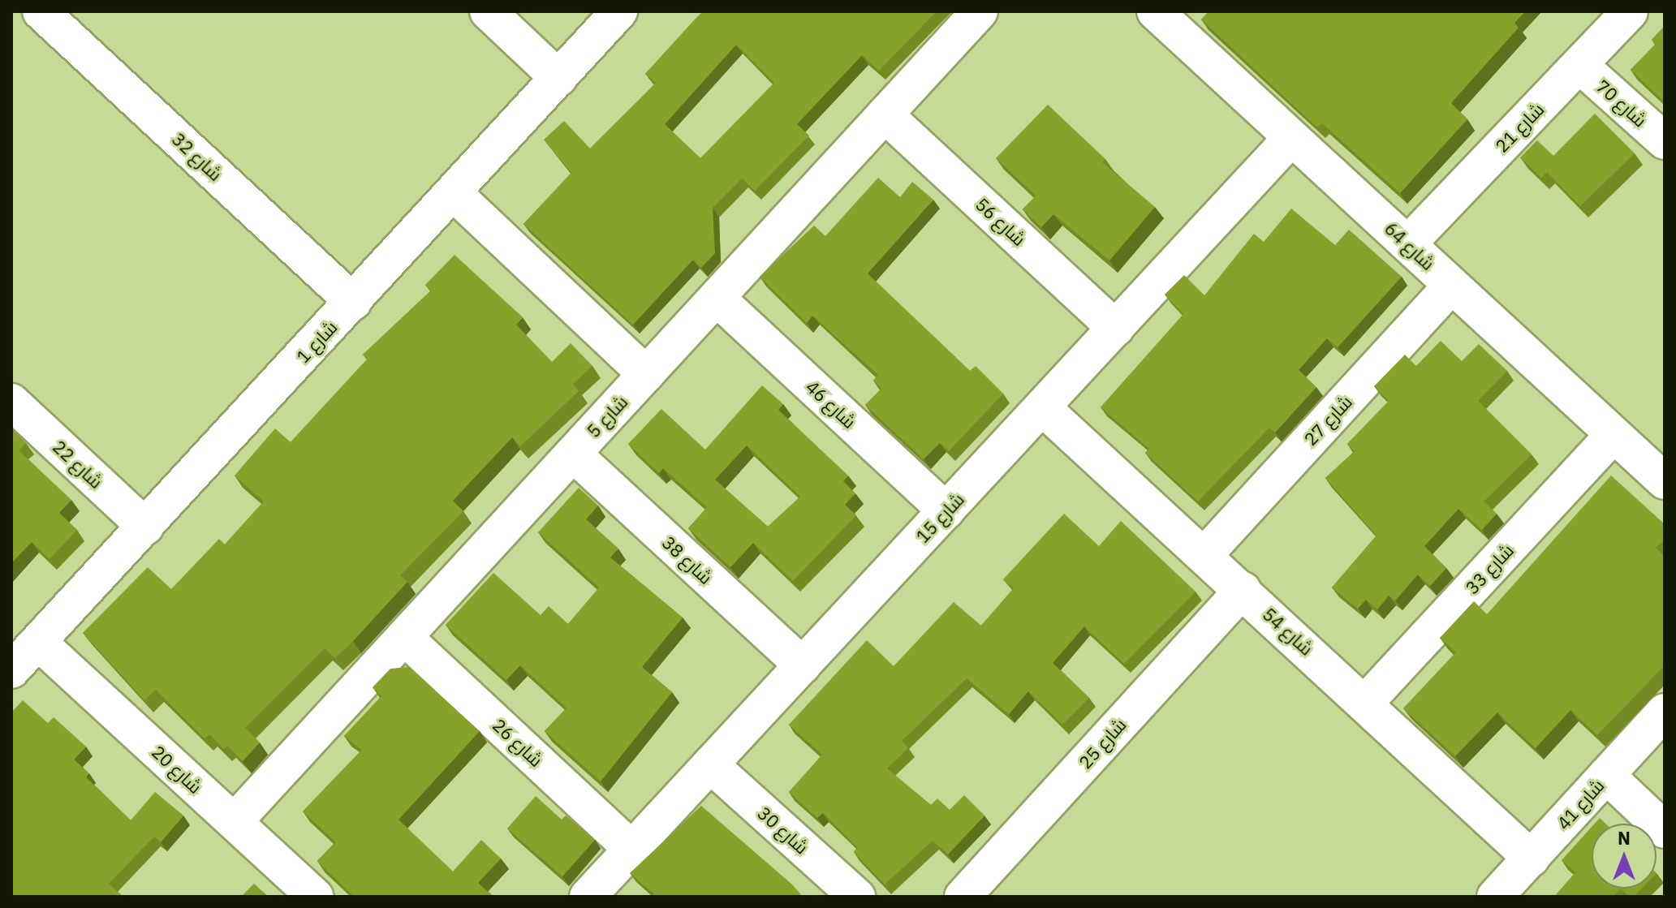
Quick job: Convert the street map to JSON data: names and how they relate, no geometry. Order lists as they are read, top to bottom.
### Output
{
  "streets": {
    "street": [
      "شارع 70",
      "شارع 21",
      "شارع 32",
      "شارع 56",
      "شارع 64",
      "شارع 1",
      "شارع 46",
      "شارع 5",
      "شارع 27",
      "شارع 22",
      "شارع 15",
      "شارع 38",
      "شارع 33",
      "شارع 54",
      "شارع 26",
      "شارع 25",
      "شارع 20",
      "شارع 41",
      "شارع 30"
    ]
  },
  "crossings": [
    ["شارع 70", "شارع 21"],
    ["شارع 21", "شارع 64"],
    ["شارع 32", "شارع 1"],
    ["شارع 56", "شارع 5"],
    ["شارع 56", "شارع 15"],
    ["شارع 64", "شارع 27"],
    ["شارع 64", "شارع 15"],
    ["شارع 64", "شارع 33"],
    ["شارع 1", "شارع 22"],
    ["شارع 1", "شارع 20"],
    ["شارع 46", "شارع 5"],
    ["شارع 46", "شارع 15"],
    ["شارع 5", "شارع 38"],
    ["شارع 5", "شارع 26"],
    ["شارع 5", "شارع 20"],
    ["شارع 27", "شارع 54"],
    ["شارع 15", "شارع 38"],
    ["شارع 15", "شارع 54"],
    ["شارع 15", "شارع 26"],
    ["شارع 15", "شارع 30"],
    ["شارع 33", "شارع 54"],
    ["شارع 54", "شارع 25"],
    ["شارع 54", "شارع 41"]
  ],
  "north": "top"
}
